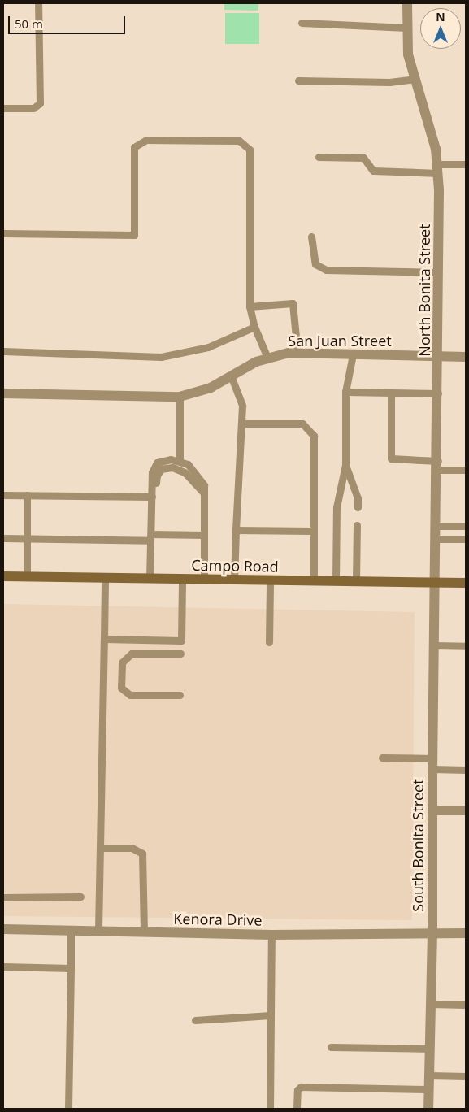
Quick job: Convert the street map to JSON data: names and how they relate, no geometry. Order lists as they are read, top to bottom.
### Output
{
  "streets": {
    "main road": ["Campo Road"],
    "street": [
      "North Bonita Street",
      "San Juan Street",
      "South Bonita Street",
      "Kenora Drive"
    ]
  },
  "crossings": [
    ["North Bonita Street", "San Juan Street"],
    ["North Bonita Street", "Campo Road"],
    ["North Bonita Street", "South Bonita Street"],
    ["Campo Road", "South Bonita Street"],
    ["South Bonita Street", "Kenora Drive"]
  ],
  "scale_bar": "50 m",
  "north": "top"
}
